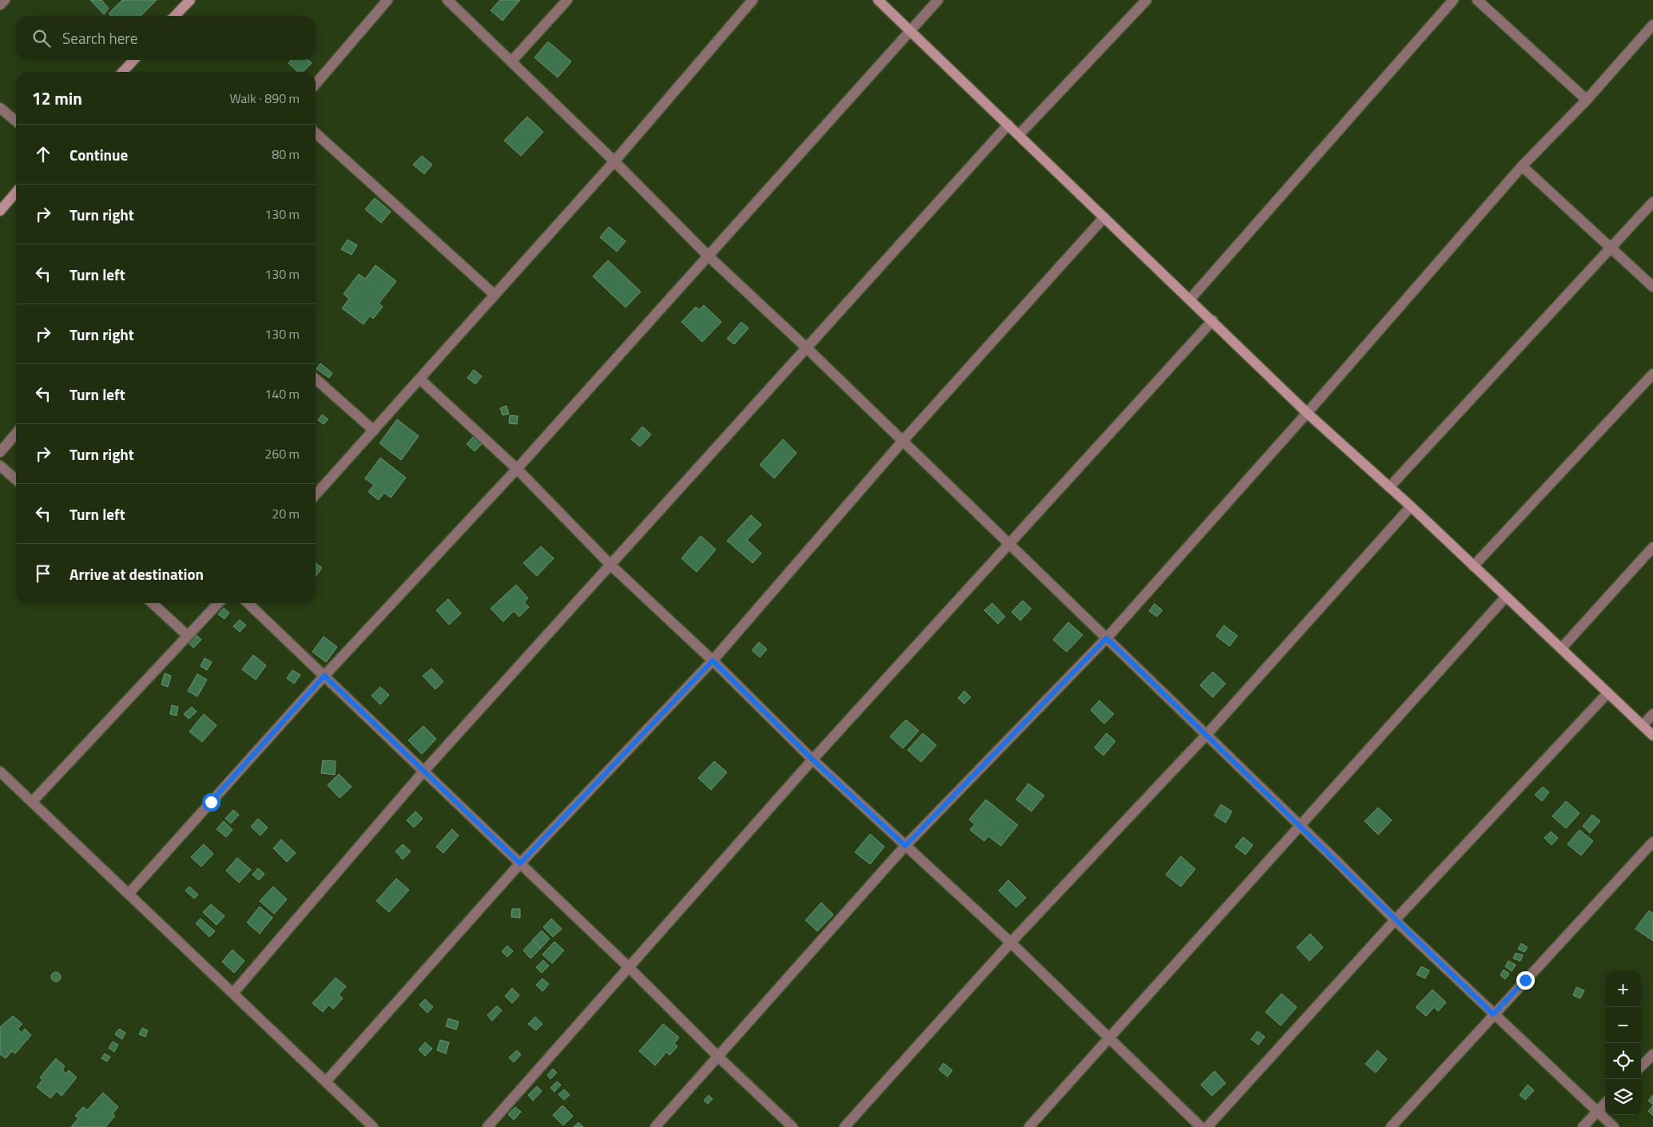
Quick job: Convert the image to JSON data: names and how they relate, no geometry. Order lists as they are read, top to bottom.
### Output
{
  "page": {
    "search": "Search here",
    "heading": ["12 min", "Walk · 890 m"],
    "list": [
      ["Continue", "80 m"],
      ["Turn right", "130 m"],
      ["Turn left", "130 m"],
      ["Turn right", "130 m"],
      ["Turn left", "140 m"],
      ["Turn right", "260 m"],
      ["Turn left", "20 m"],
      "Arrive at destination"
    ],
    "map_buttons": ["+", "−"]
  }
}
